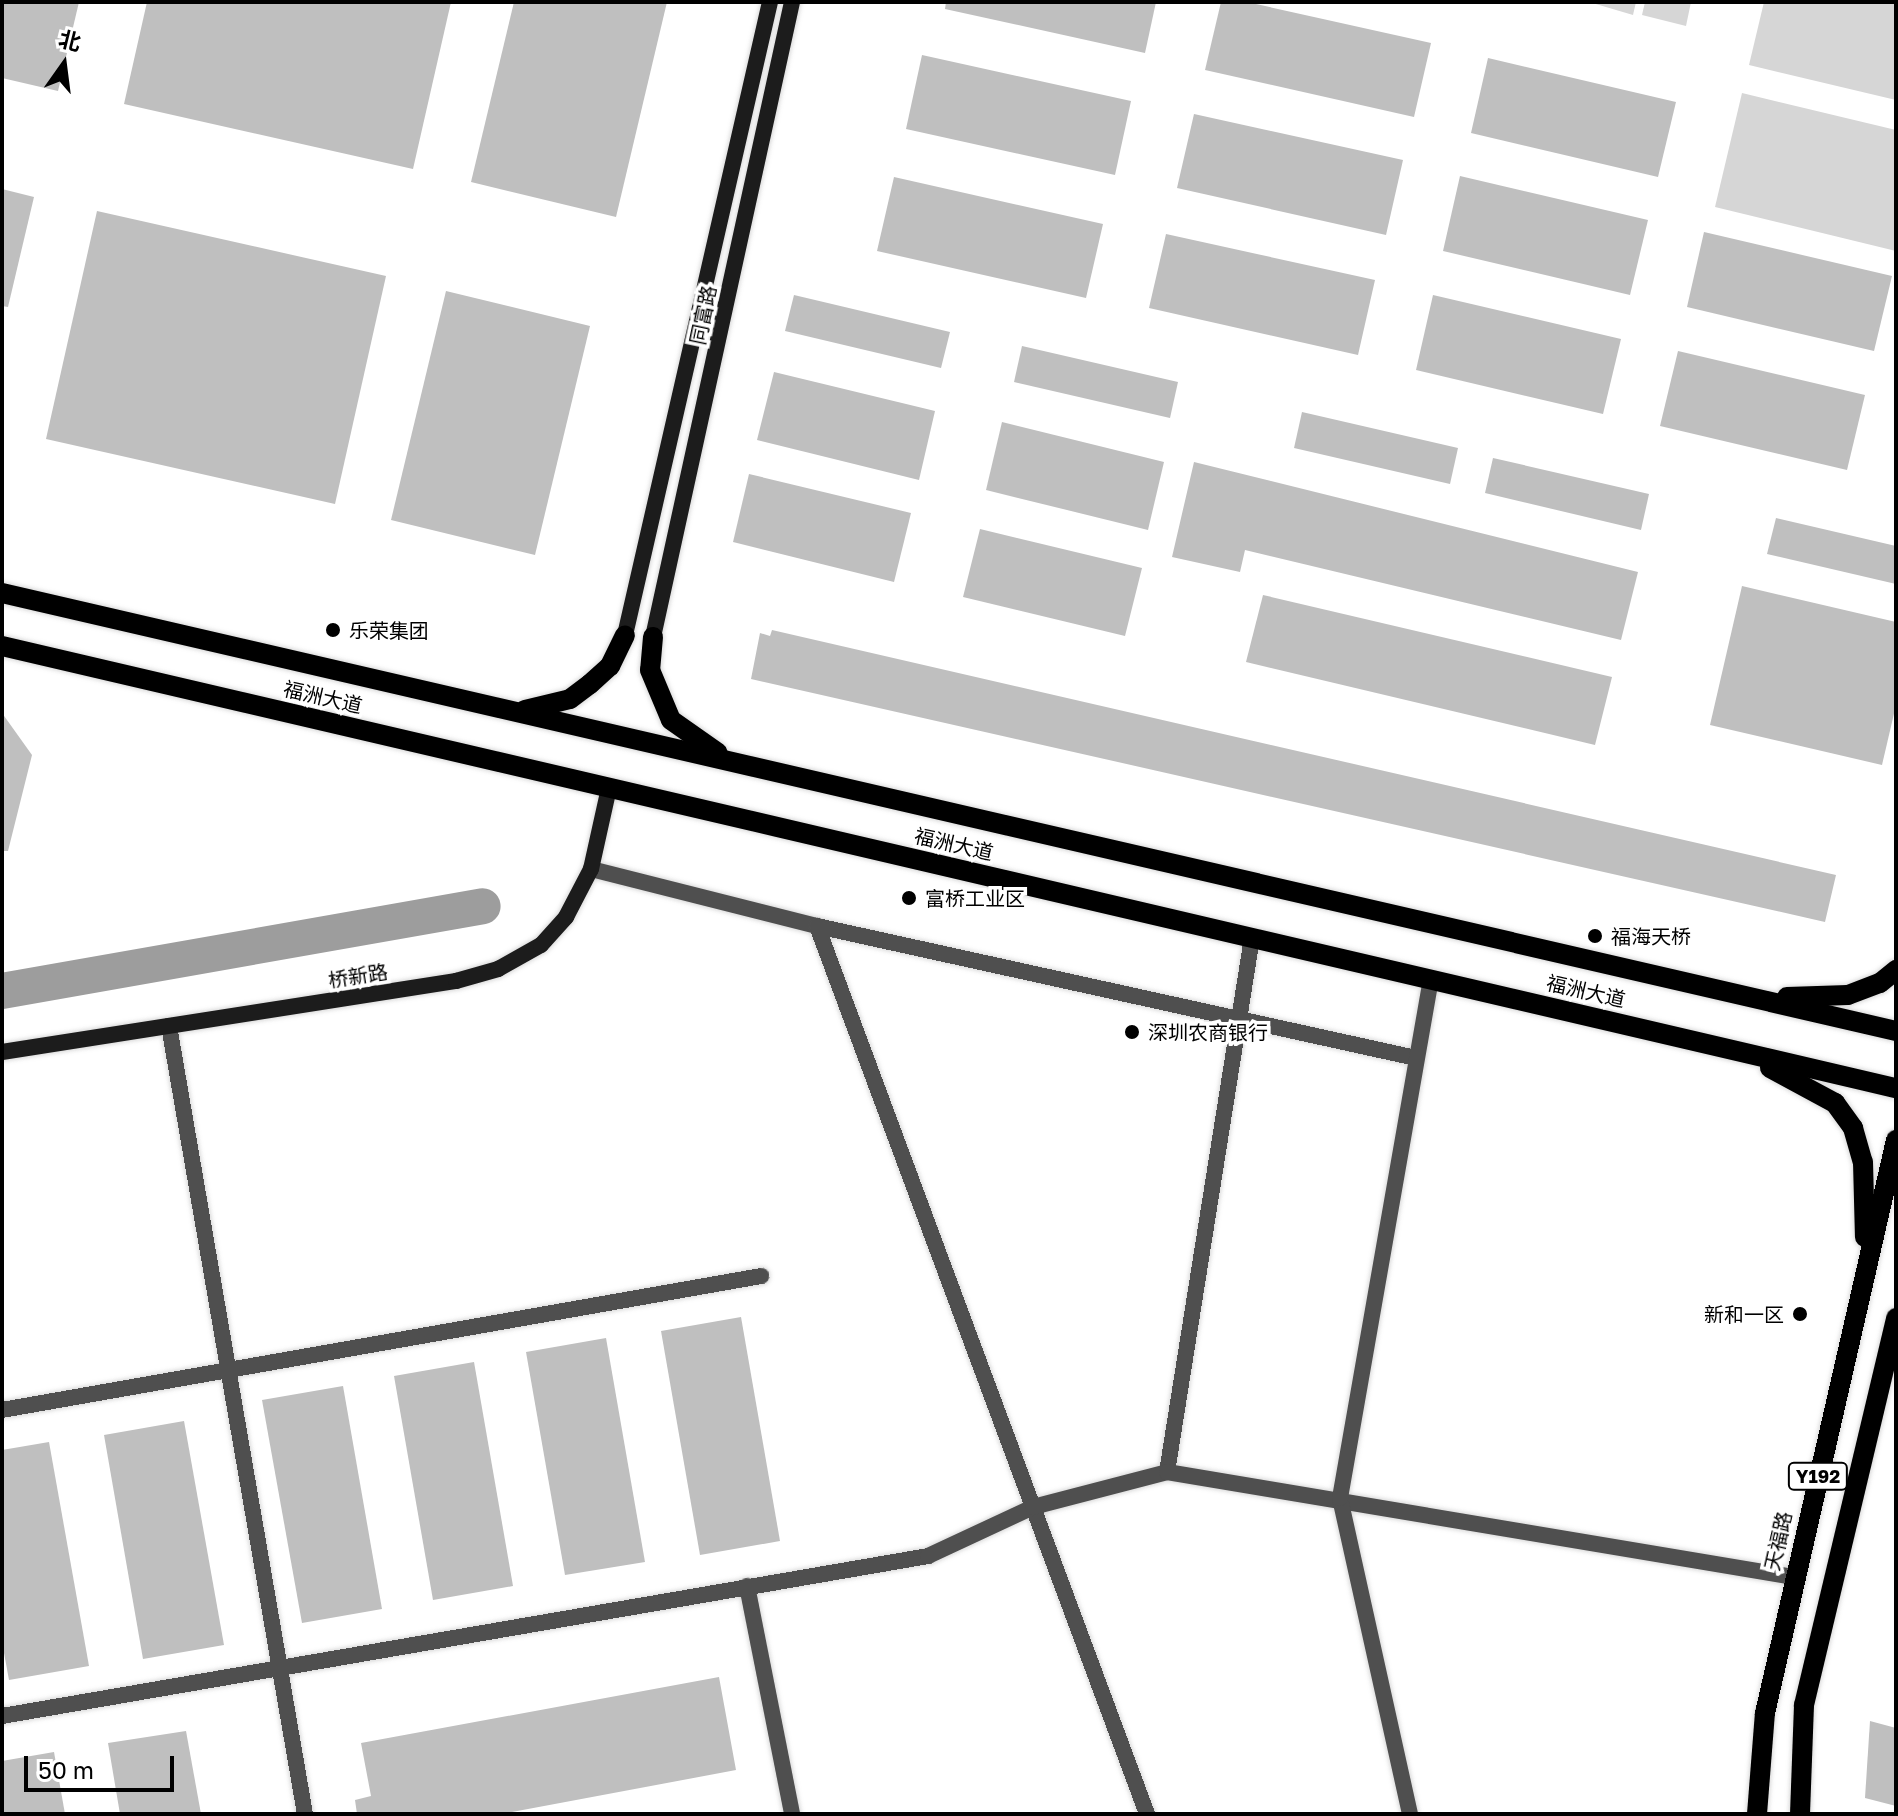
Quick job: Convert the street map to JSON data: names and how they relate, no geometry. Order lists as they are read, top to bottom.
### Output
{
  "streets": {
    "main road": ["福洲大道", "Y192", "天福路"],
    "street": ["同富路", "桥新路"]
  },
  "crossings": [
    ["福洲大道", "桥新路"]
  ],
  "places": [
    "乐荣集团",
    "富桥工业区",
    "福海天桥",
    "深圳农商银行",
    "新和一区"
  ],
  "scale_bar": "50 m",
  "north": "top"
}
